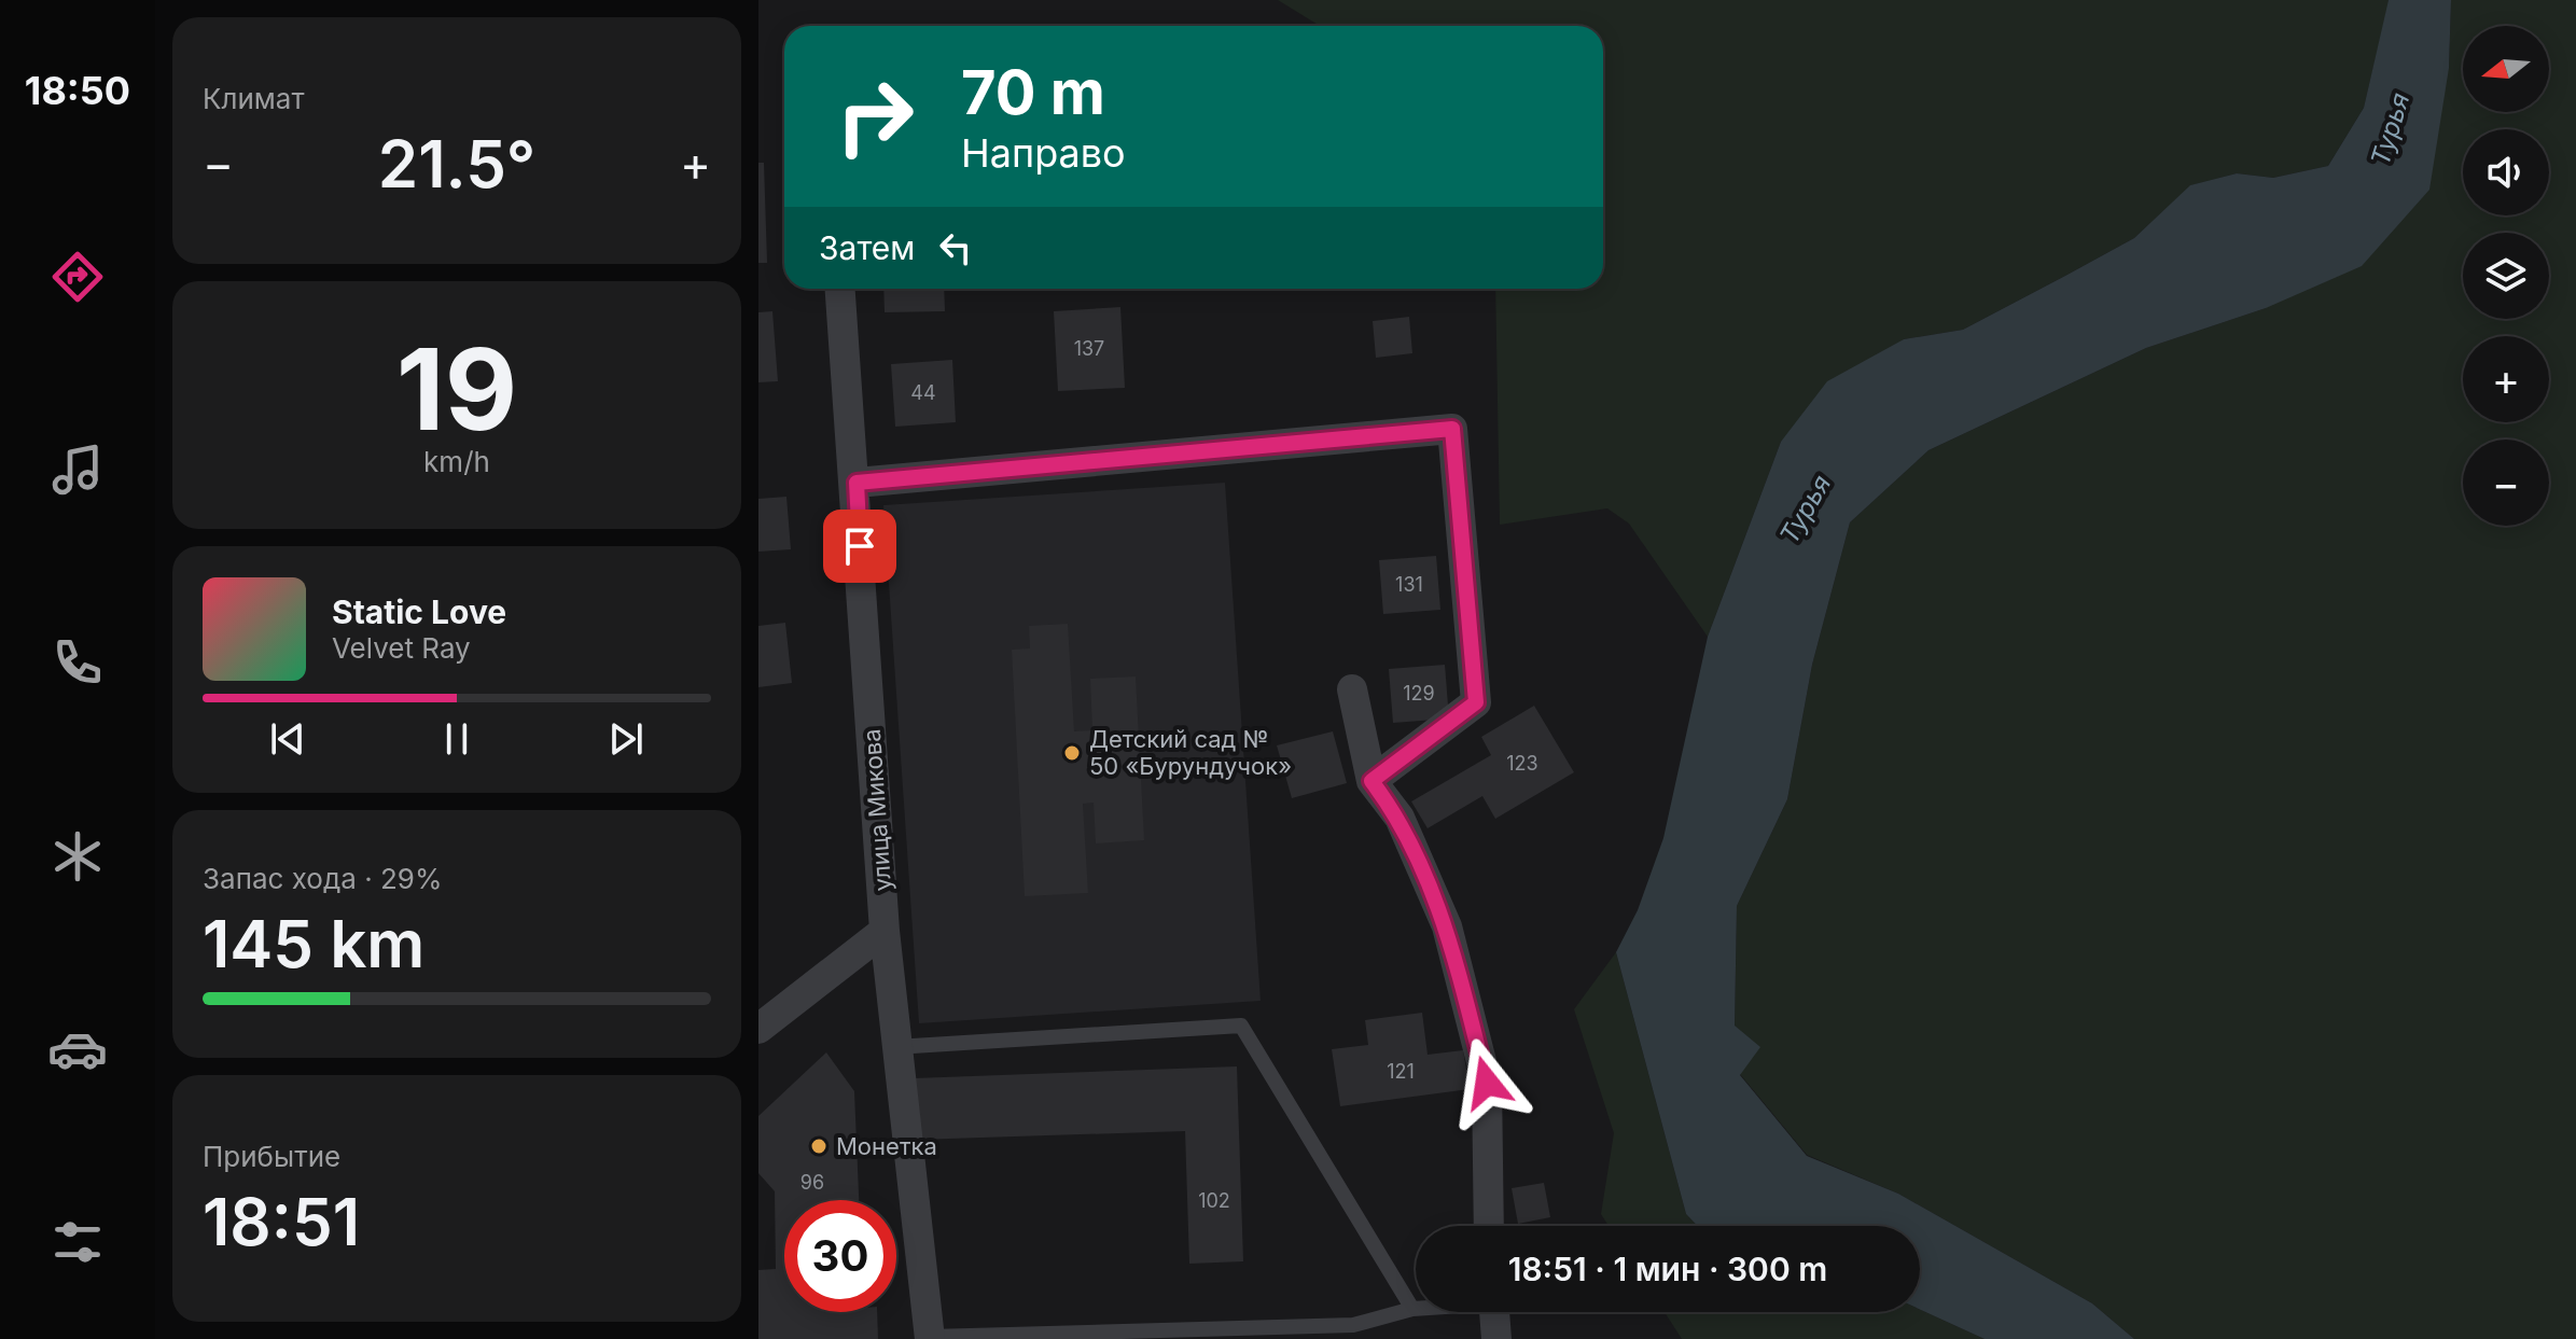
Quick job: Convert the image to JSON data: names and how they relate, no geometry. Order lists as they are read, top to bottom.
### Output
{
  "streets": {
    "street": ["улица Микова"]
  },
  "water": ["Турья"],
  "places": ["Детский сад № 50 «Бурундучок»", "Монетка"],
  "house_numbers": [
    "137",
    "44",
    "131",
    "129",
    "123",
    "121",
    "96",
    "102"
  ],
  "north": "left",
  "page": {
    "tabs": "18:50",
    "tile": [
      "Климат",
      ["19", "km/h"],
      ["Запас хода · 29%", "145 km"],
      ["Прибытие", "18:51"]
    ],
    "map_buttons": ["+", "−"],
    "turn": ["70 m", "Направо"],
    "heat": ["−", "21.5°", "+"],
    "then": "Затем",
    "song": ["Static Love", "Velvet Ray"],
    "limit": "30",
    "trip": "18:51 · 1 мин · 300 m"
  }
}
